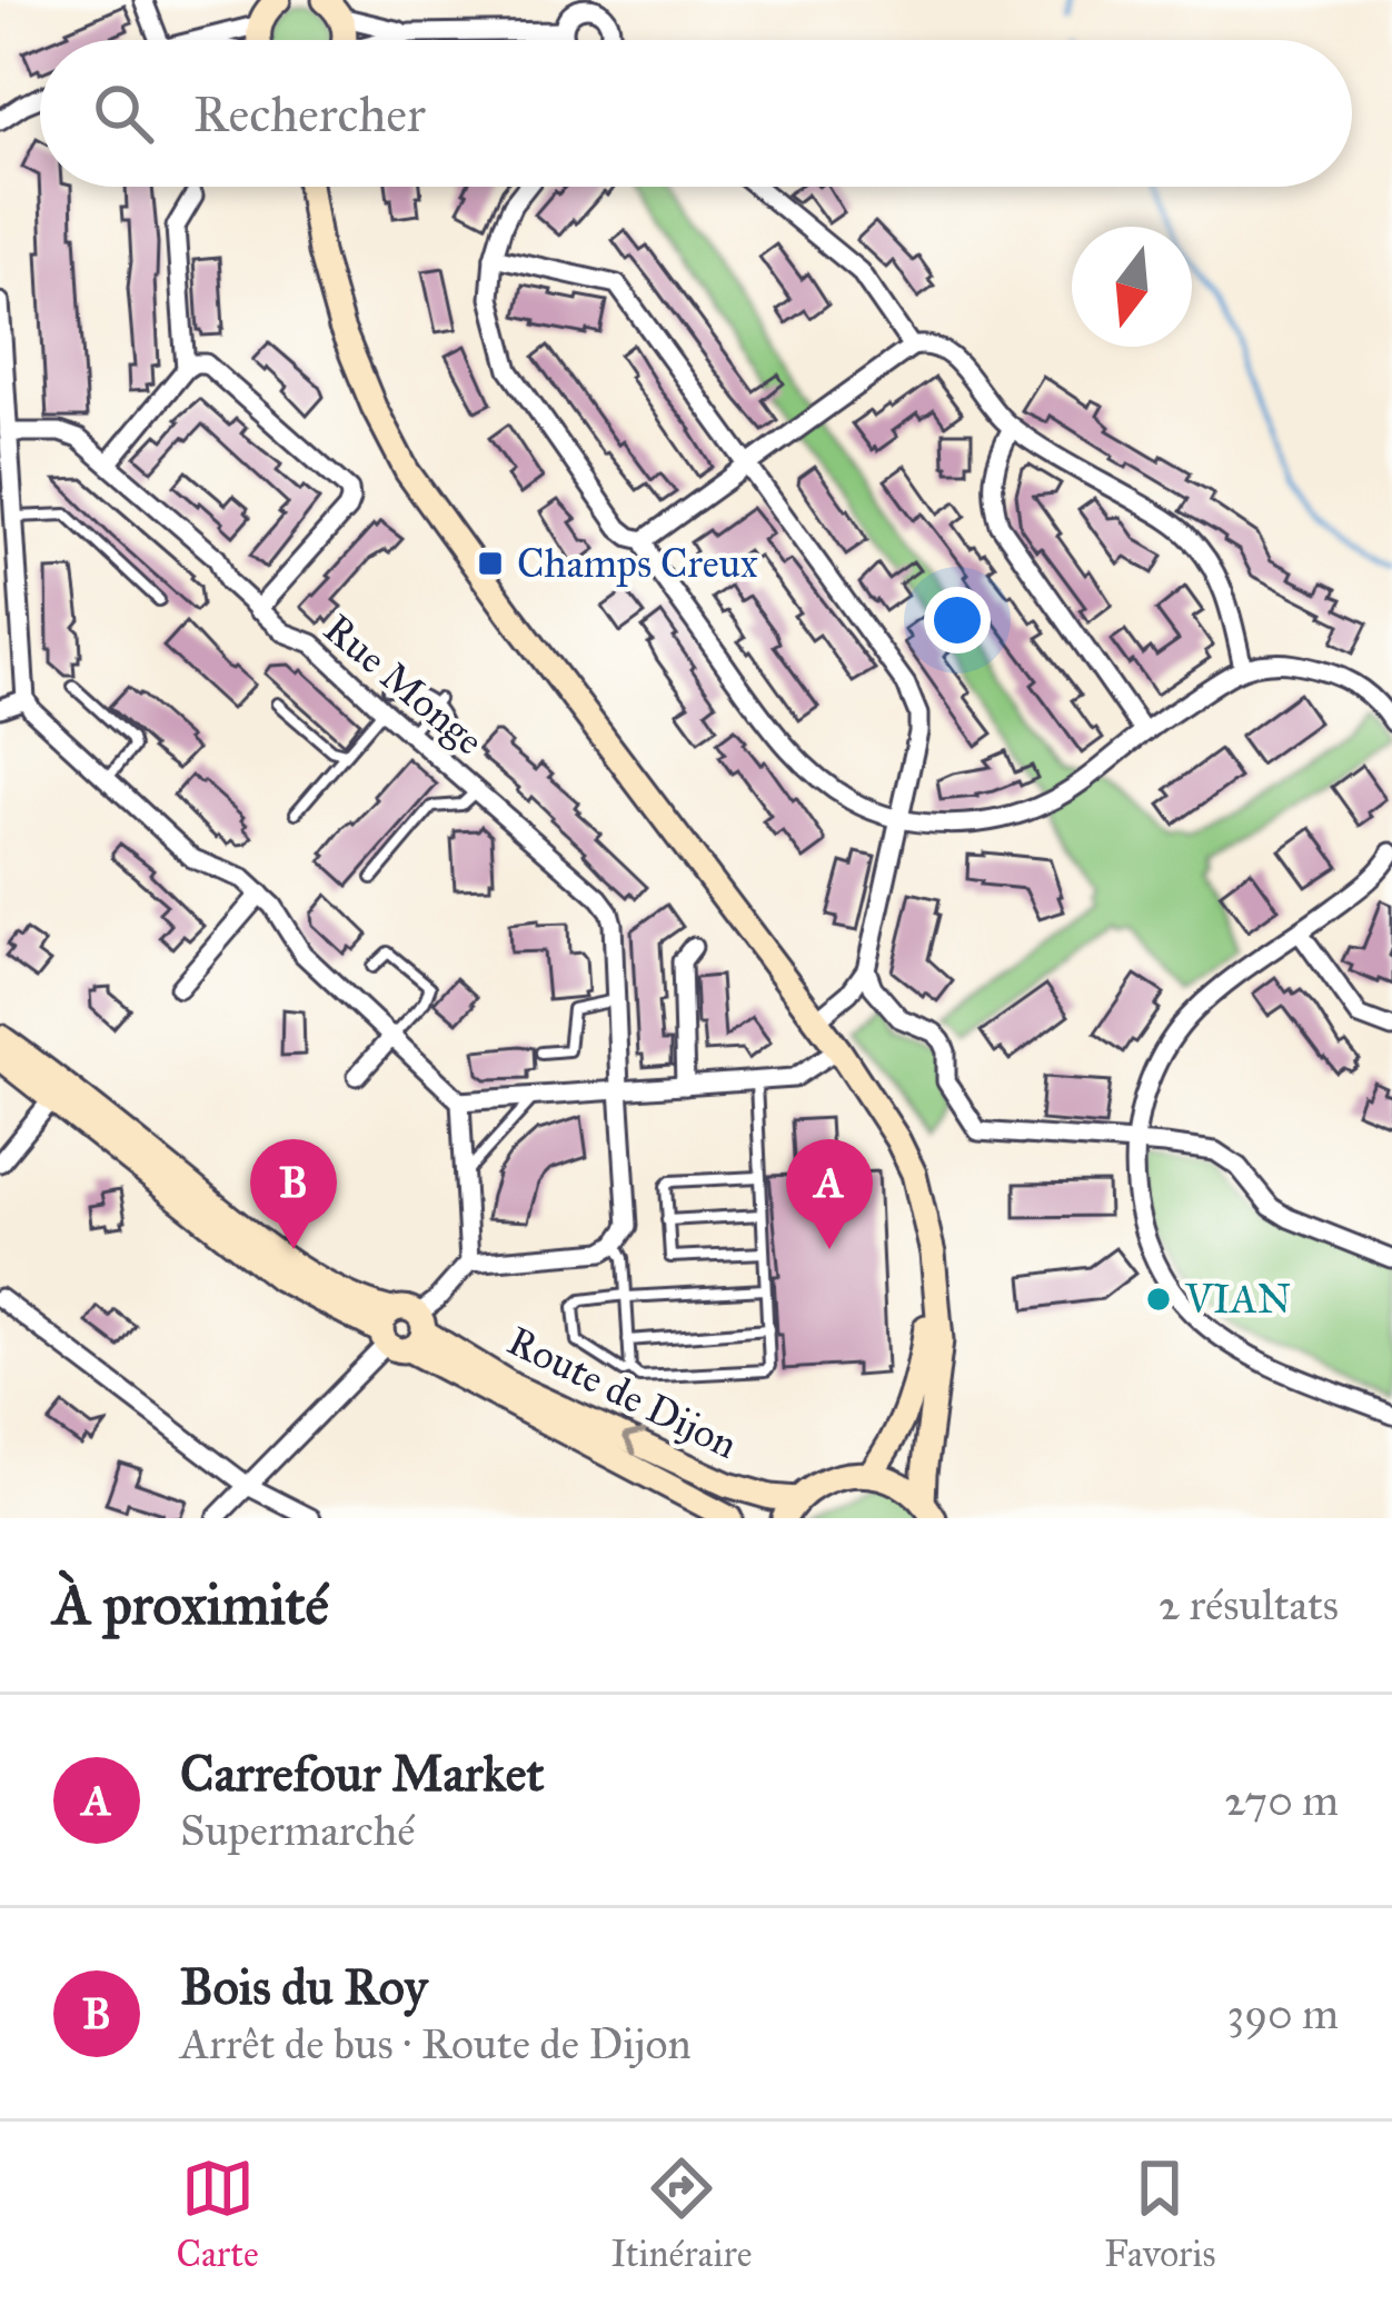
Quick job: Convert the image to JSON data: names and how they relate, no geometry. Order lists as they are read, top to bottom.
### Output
{
  "streets": {
    "main road": ["Route de Dijon"],
    "street": ["Rue Monge"]
  },
  "places": {
    "transit": ["Champs Creux"],
    "other": ["VIAN"]
  },
  "north": "bottom",
  "page": {
    "search": "Rechercher",
    "pins": ["A", "B"],
    "heading": ["À proximité", "2 résultats"],
    "list": [
      {
        "mark": "A",
        "name": "Carrefour Market",
        "note": "Supermarché",
        "value": "270 m"
      },
      {
        "mark": "B",
        "name": "Bois du Roy",
        "note": "Arrêt de bus · Route de Dijon",
        "value": "390 m"
      }
    ],
    "nav": ["Carte", "Itinéraire", "Favoris"]
  }
}
